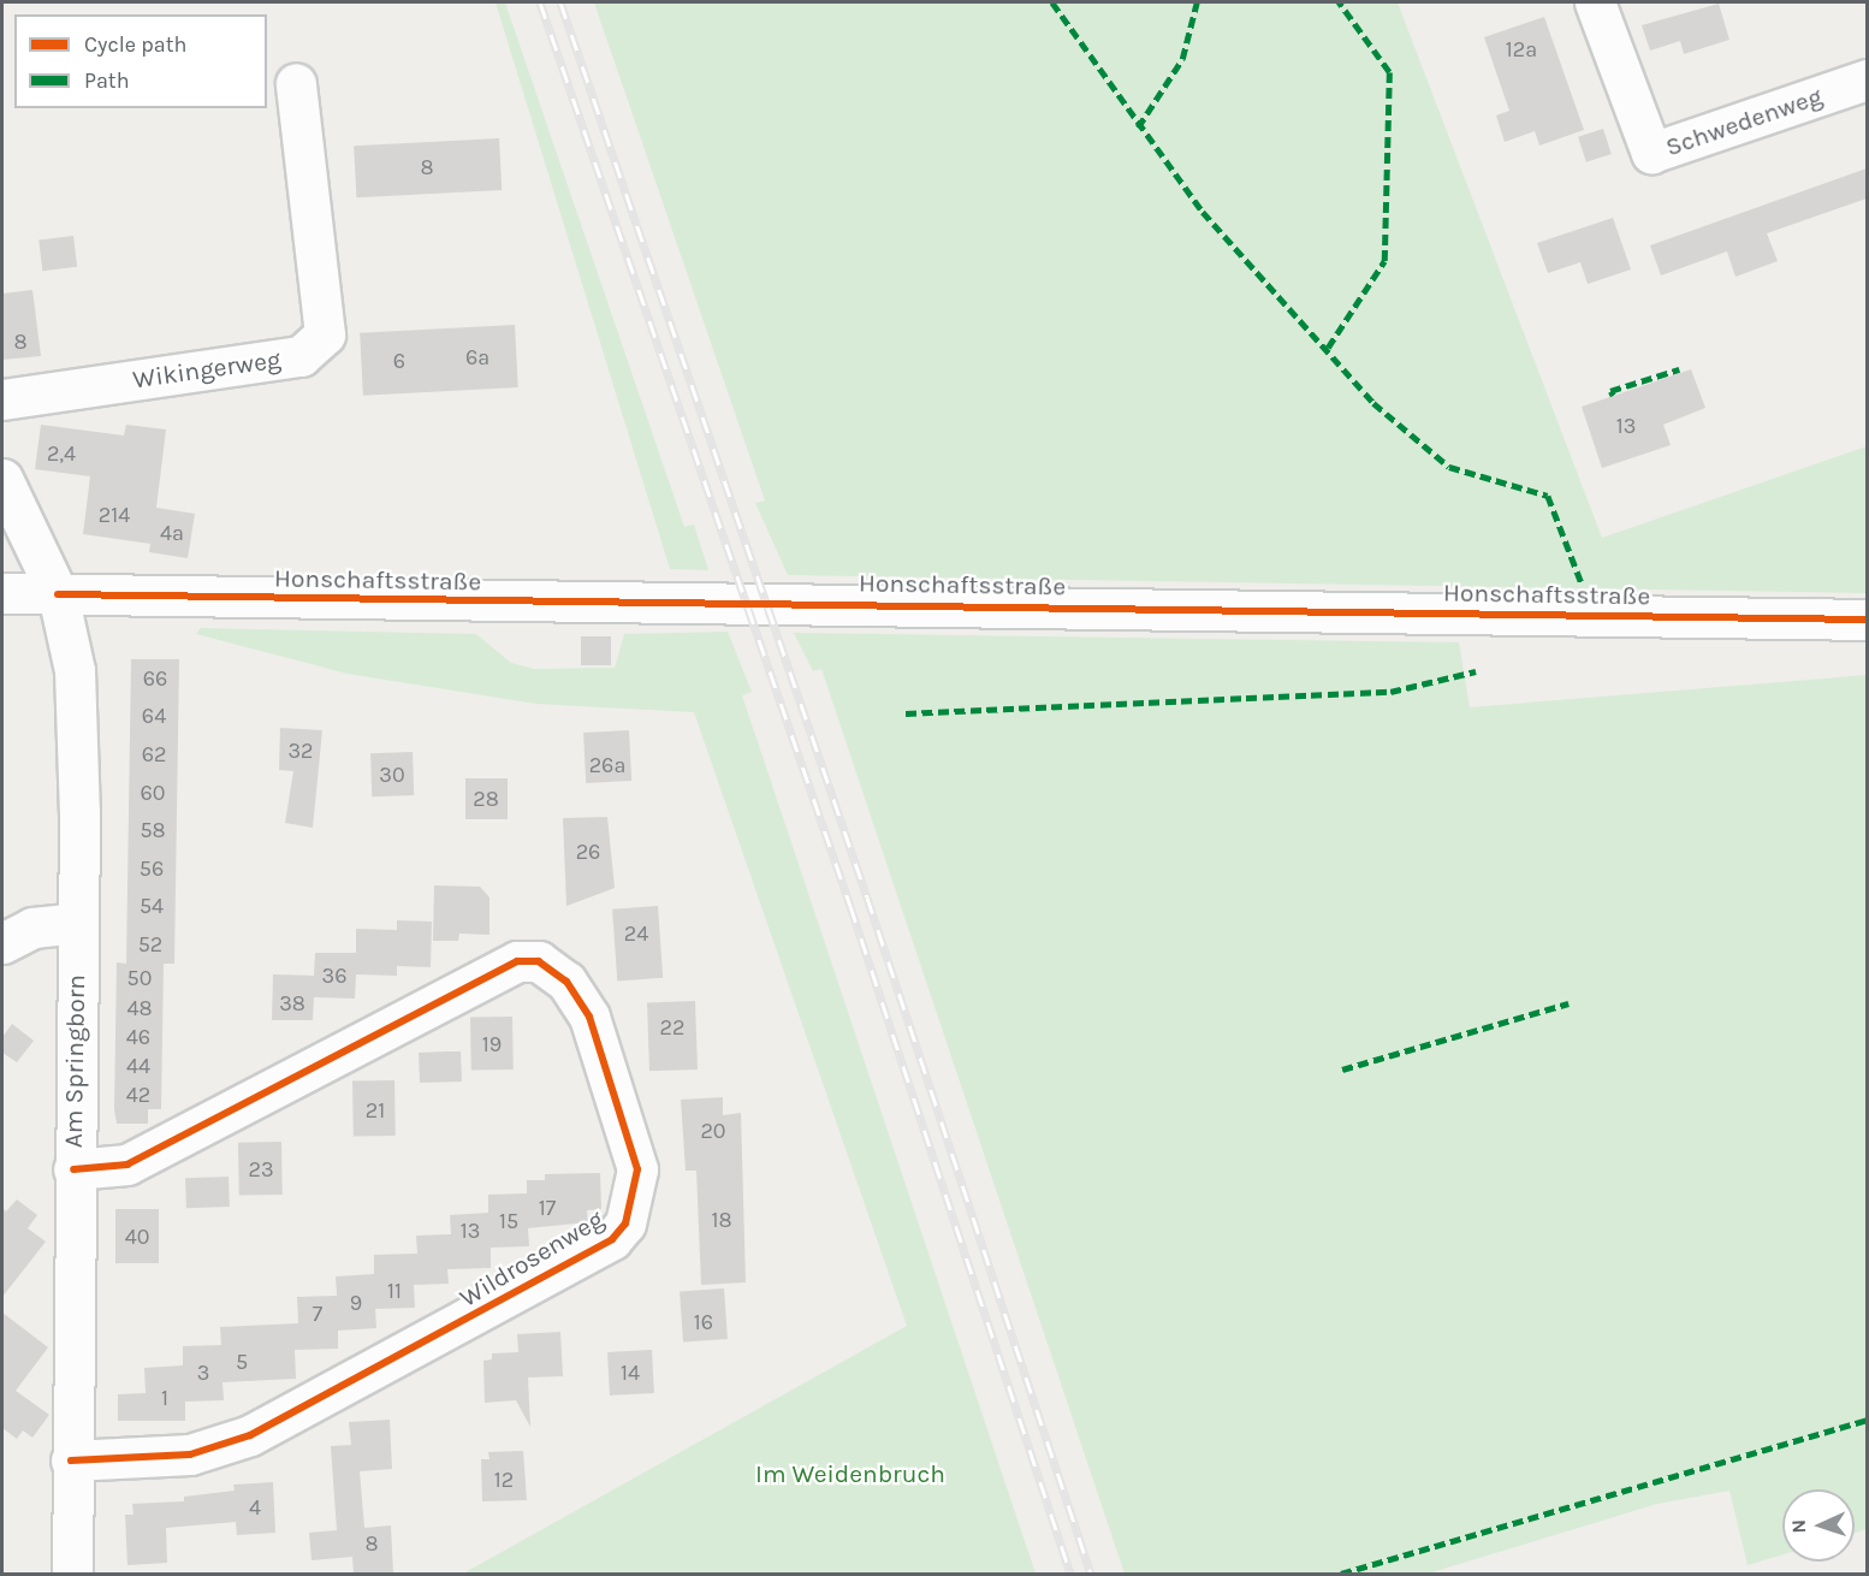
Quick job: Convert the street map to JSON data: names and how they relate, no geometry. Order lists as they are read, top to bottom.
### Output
{
  "streets": {
    "street": [
      "Schwedenweg",
      "Wikingerweg",
      "Honschaftsstraße",
      "Am Springborn",
      "Wildrosenweg"
    ]
  },
  "crossings": [
    ["Honschaftsstraße", "Am Springborn"],
    ["Am Springborn", "Wildrosenweg"]
  ],
  "parks": ["Im Weidenbruch"],
  "house_numbers": [
    "12a",
    "8",
    "8",
    "6a",
    "6",
    "13",
    "2,4",
    "214",
    "4a",
    "66",
    "64",
    "32",
    "62",
    "26a",
    "30",
    "60",
    "28",
    "58",
    "26",
    "56",
    "54",
    "24",
    "52",
    "36",
    "50",
    "38",
    "48",
    "22",
    "46",
    "19",
    "44",
    "42",
    "21",
    "20",
    "23",
    "17",
    "18",
    "15",
    "13",
    "40",
    "11",
    "9",
    "7",
    "16",
    "5",
    "3",
    "14",
    "1",
    "12",
    "4",
    "8"
  ],
  "legend": ["Cycle path", "Path"],
  "north": "left"
}
